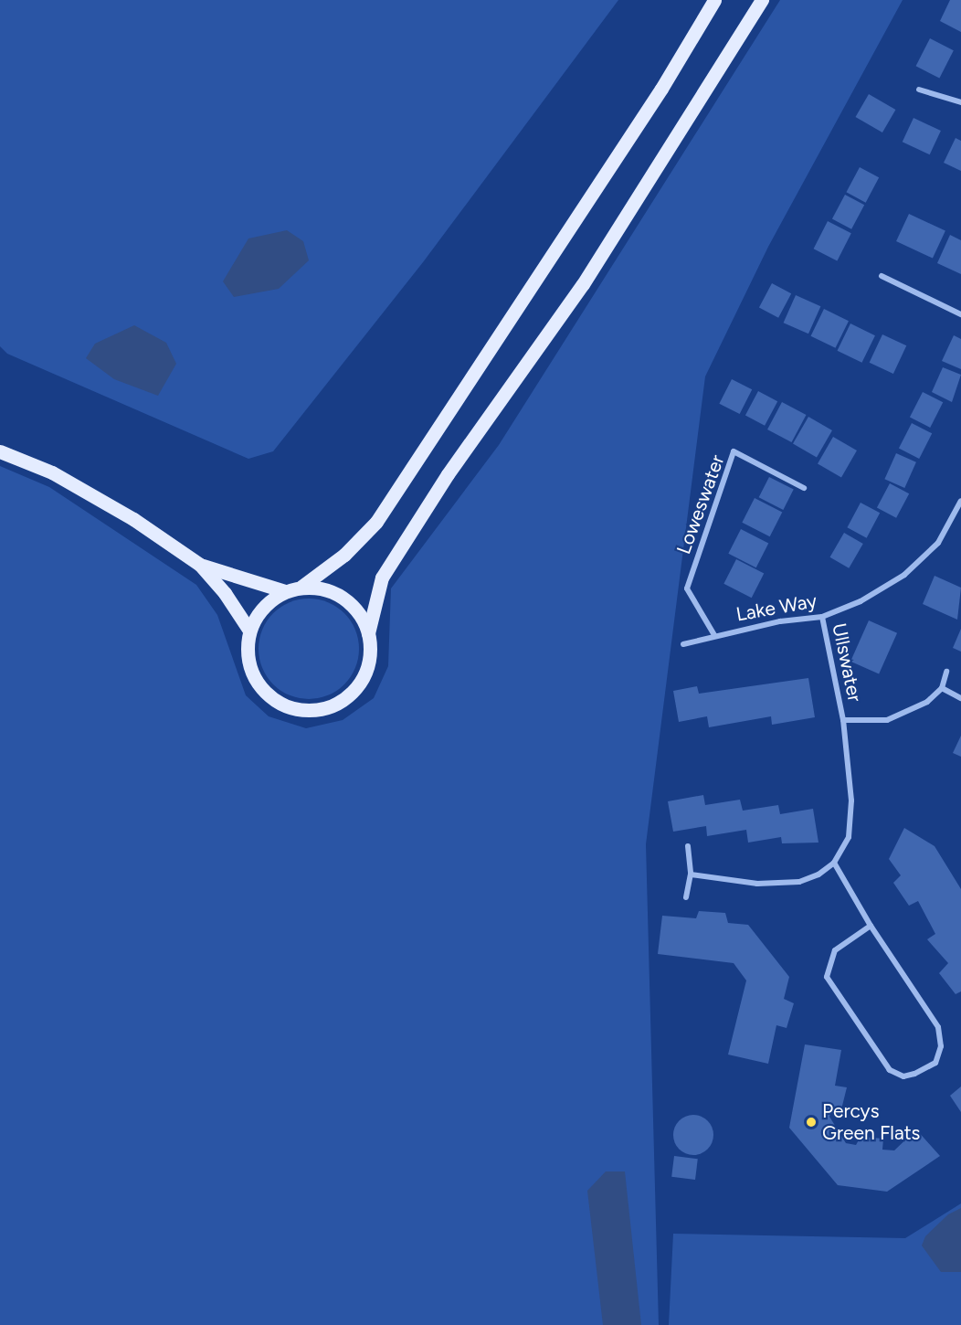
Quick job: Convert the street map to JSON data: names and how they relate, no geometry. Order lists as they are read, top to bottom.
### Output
{
  "streets": {
    "street": ["Loweswater", "Lake Way", "Ullswater"]
  },
  "crossings": [
    ["Loweswater", "Lake Way"],
    ["Lake Way", "Ullswater"]
  ],
  "places": ["Percys Green Flats"]
}
